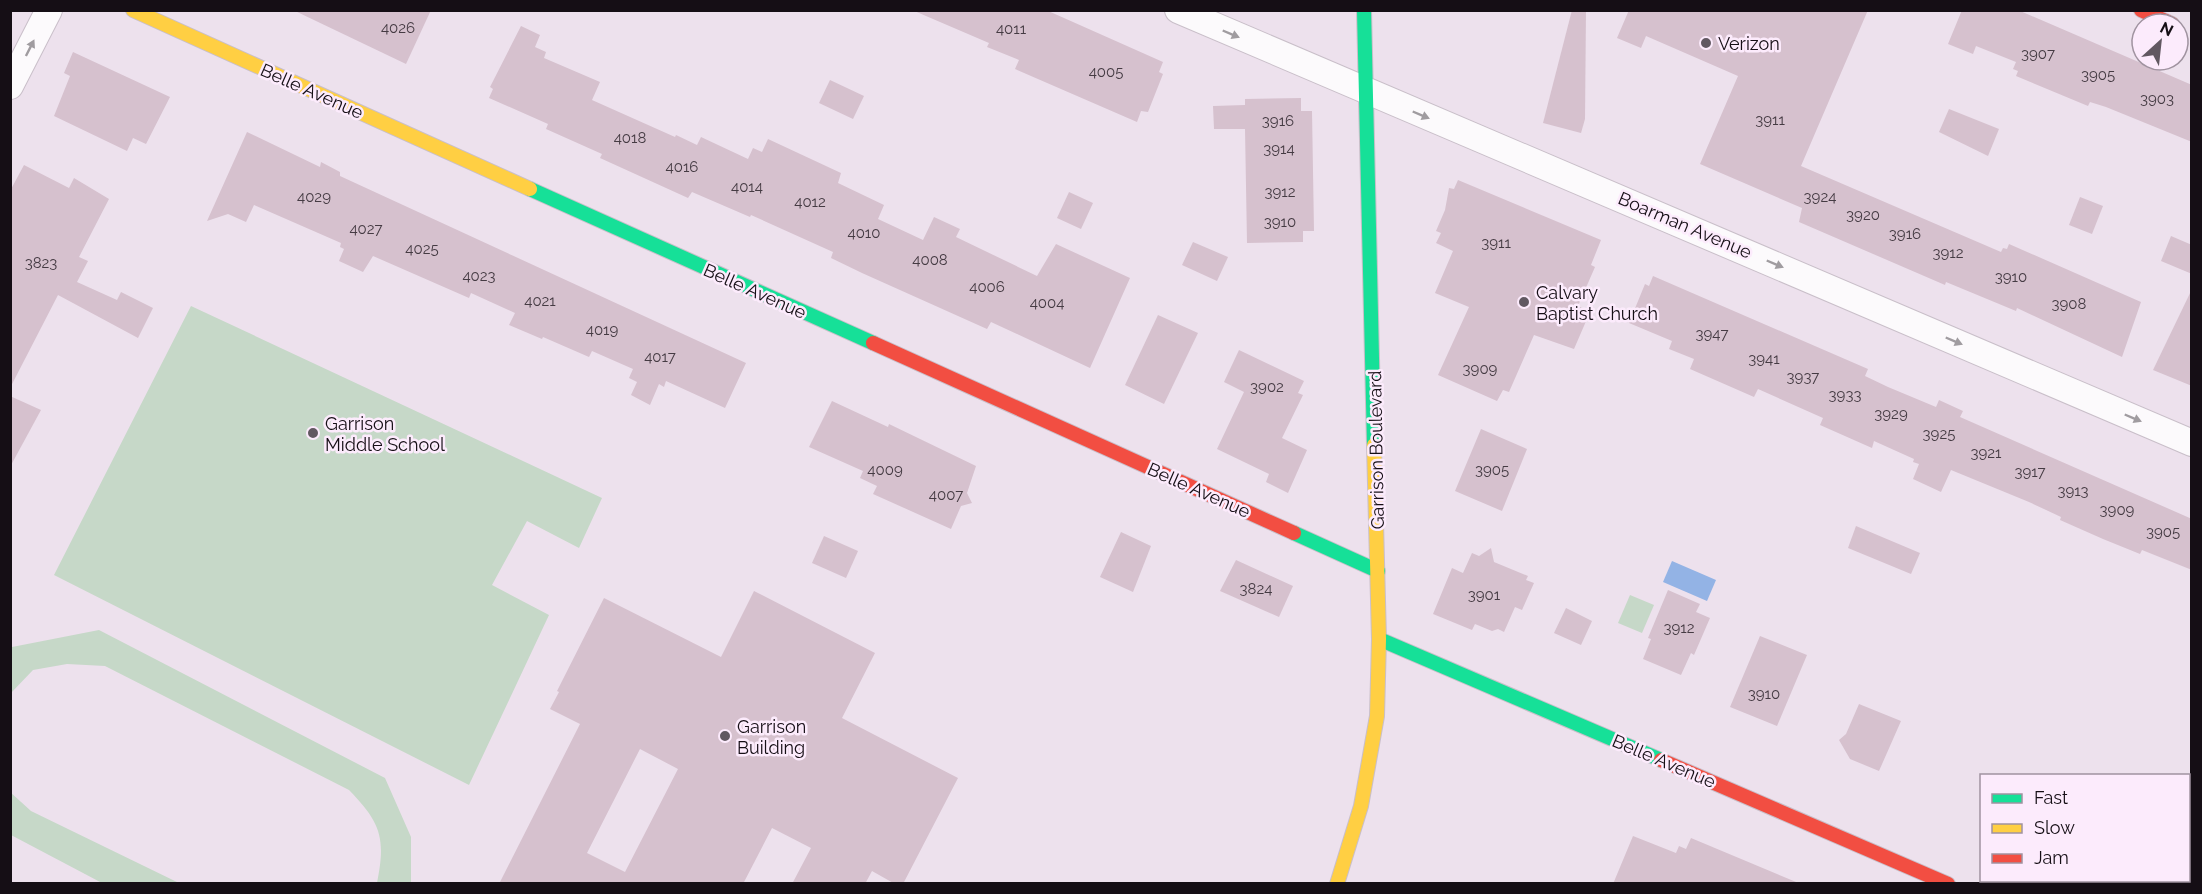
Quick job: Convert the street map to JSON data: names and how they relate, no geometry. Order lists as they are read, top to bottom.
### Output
{
  "streets": {
    "street": ["Belle Avenue", "Boarman Avenue", "Garrison Boulevard"]
  },
  "crossings": [
    ["Belle Avenue", "Garrison Boulevard"],
    ["Boarman Avenue", "Garrison Boulevard"]
  ],
  "one_way": ["Boarman Avenue"],
  "places": [
    "Verizon",
    "Calvary Baptist Church",
    "Garrison Middle School",
    "Garrison Building"
  ],
  "house_numbers": [
    "4026",
    "4011",
    "3907",
    "4005",
    "3905",
    "3903",
    "3911",
    "3916",
    "4018",
    "3914",
    "4016",
    "4014",
    "3912",
    "4029",
    "3924",
    "4012",
    "3920",
    "3910",
    "4027",
    "4010",
    "3916",
    "3911",
    "4025",
    "3912",
    "4008",
    "3823",
    "4023",
    "3910",
    "4006",
    "4021",
    "4004",
    "3908",
    "4019",
    "3947",
    "4017",
    "3941",
    "3909",
    "3937",
    "3902",
    "3933",
    "3929",
    "3925",
    "3921",
    "4009",
    "3905",
    "3917",
    "3913",
    "4007",
    "3909",
    "3905",
    "3824",
    "3901",
    "3912",
    "3910"
  ],
  "legend": ["Fast", "Slow", "Jam"],
  "north": "top right"
}
